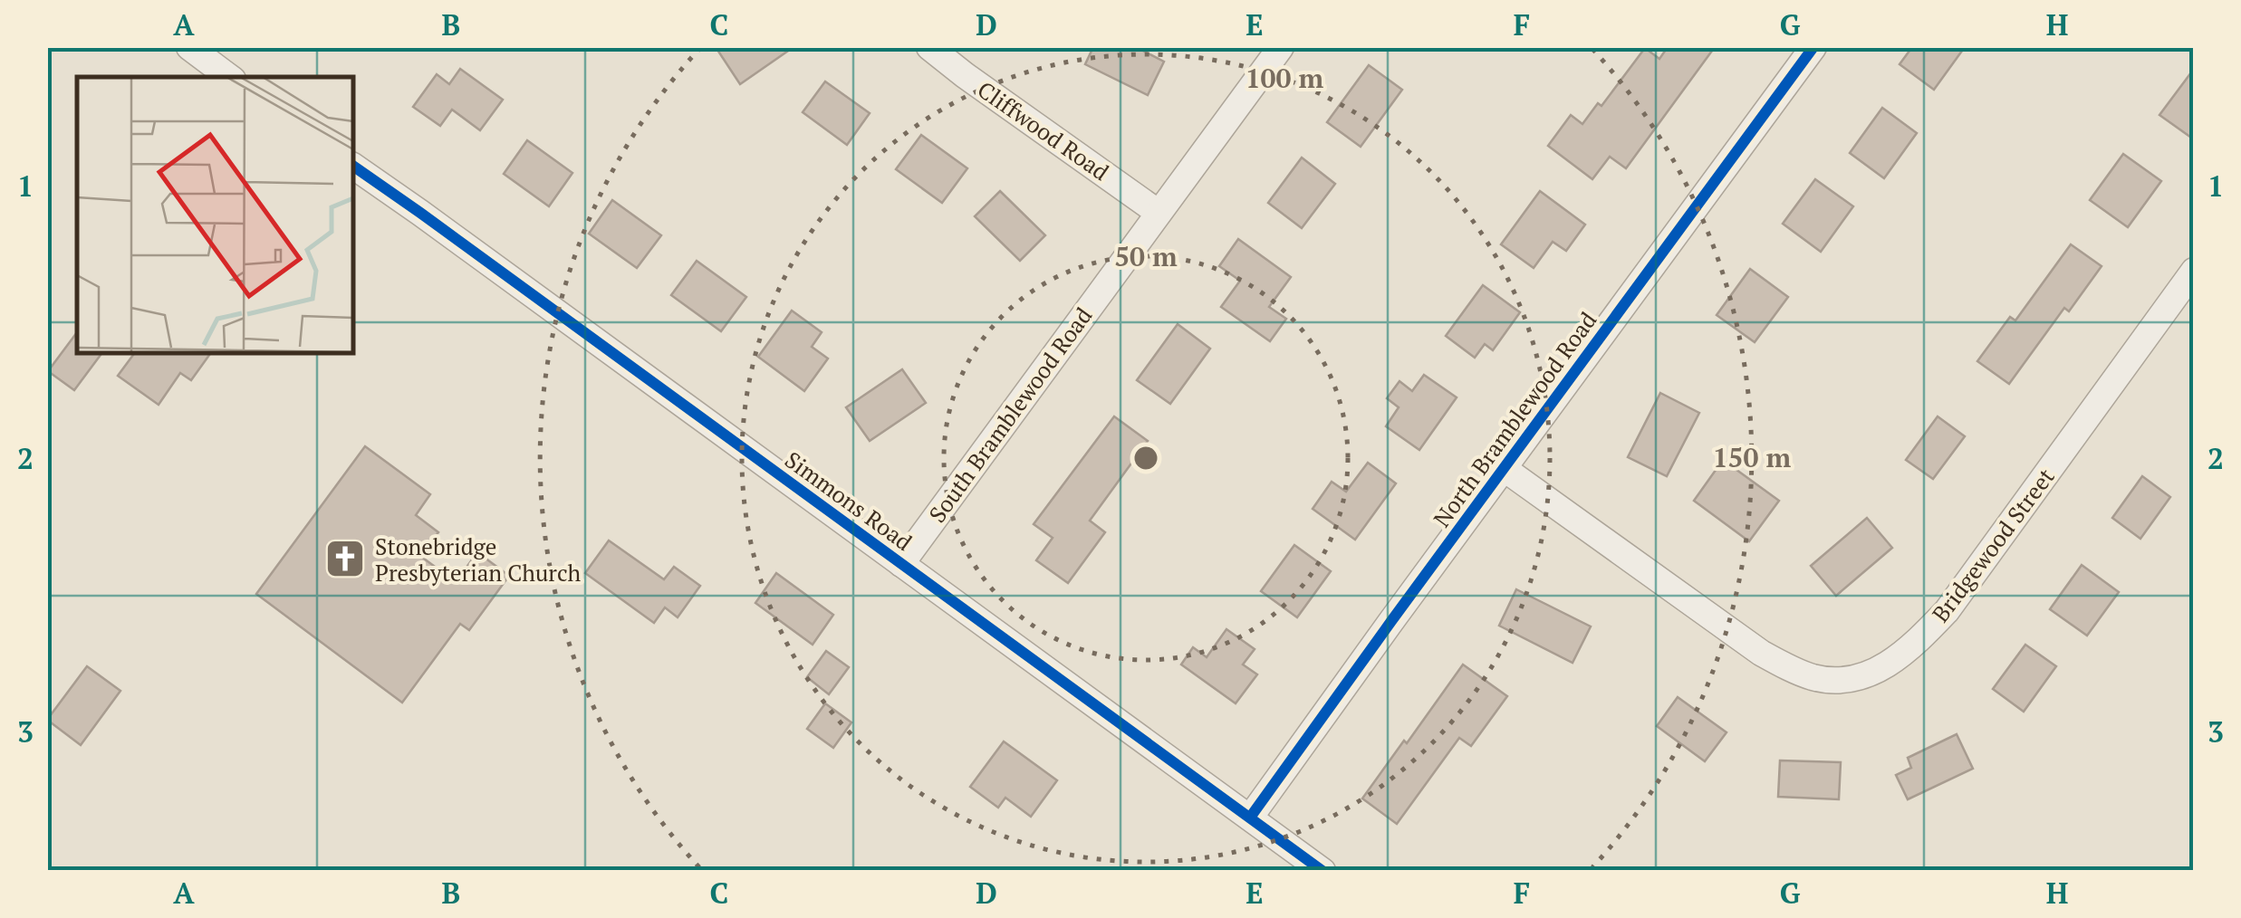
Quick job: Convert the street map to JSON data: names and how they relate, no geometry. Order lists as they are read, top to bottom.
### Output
{
  "streets": {
    "street": [
      "Cliffwood Road",
      "South Bramblewood Road",
      "North Bramblewood Road",
      "Simmons Road",
      "Bridgewood Street"
    ]
  },
  "crossings": [
    ["Cliffwood Road", "South Bramblewood Road"],
    ["South Bramblewood Road", "Simmons Road"],
    ["North Bramblewood Road", "Simmons Road"],
    ["North Bramblewood Road", "Bridgewood Street"]
  ],
  "places": {
    "church": ["Stonebridge Presbyterian Church"]
  },
  "grid": {
    "columns": [
      "A",
      "B",
      "C",
      "D",
      "E",
      "F",
      "G",
      "H"
    ],
    "rows": ["1", "2", "3"]
  },
  "rings": ["100 m", "50 m", "150 m"]
}
